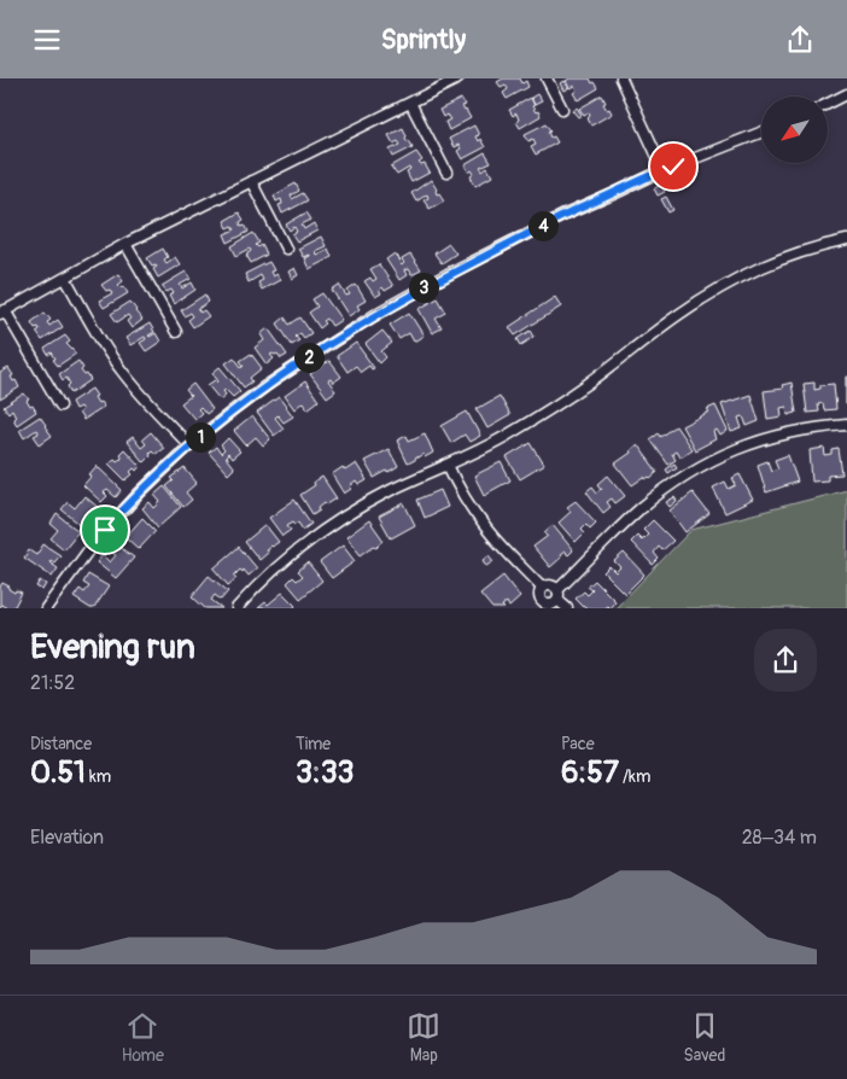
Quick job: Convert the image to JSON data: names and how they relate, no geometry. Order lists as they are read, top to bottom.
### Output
{
  "north": "bottom left",
  "page": {
    "header": "Sprintly",
    "pins": [
      "4",
      "3",
      "2",
      "1"
    ],
    "heading": ["Evening run", "21:52"],
    "stats": [
      ["Distance", "0.51 km"],
      ["Time", "3:33"],
      ["Pace", "6:57 /km"]
    ],
    "chart": ["Elevation", "28–34 m"],
    "tabs": ["Home", "Map", "Saved"]
  }
}
